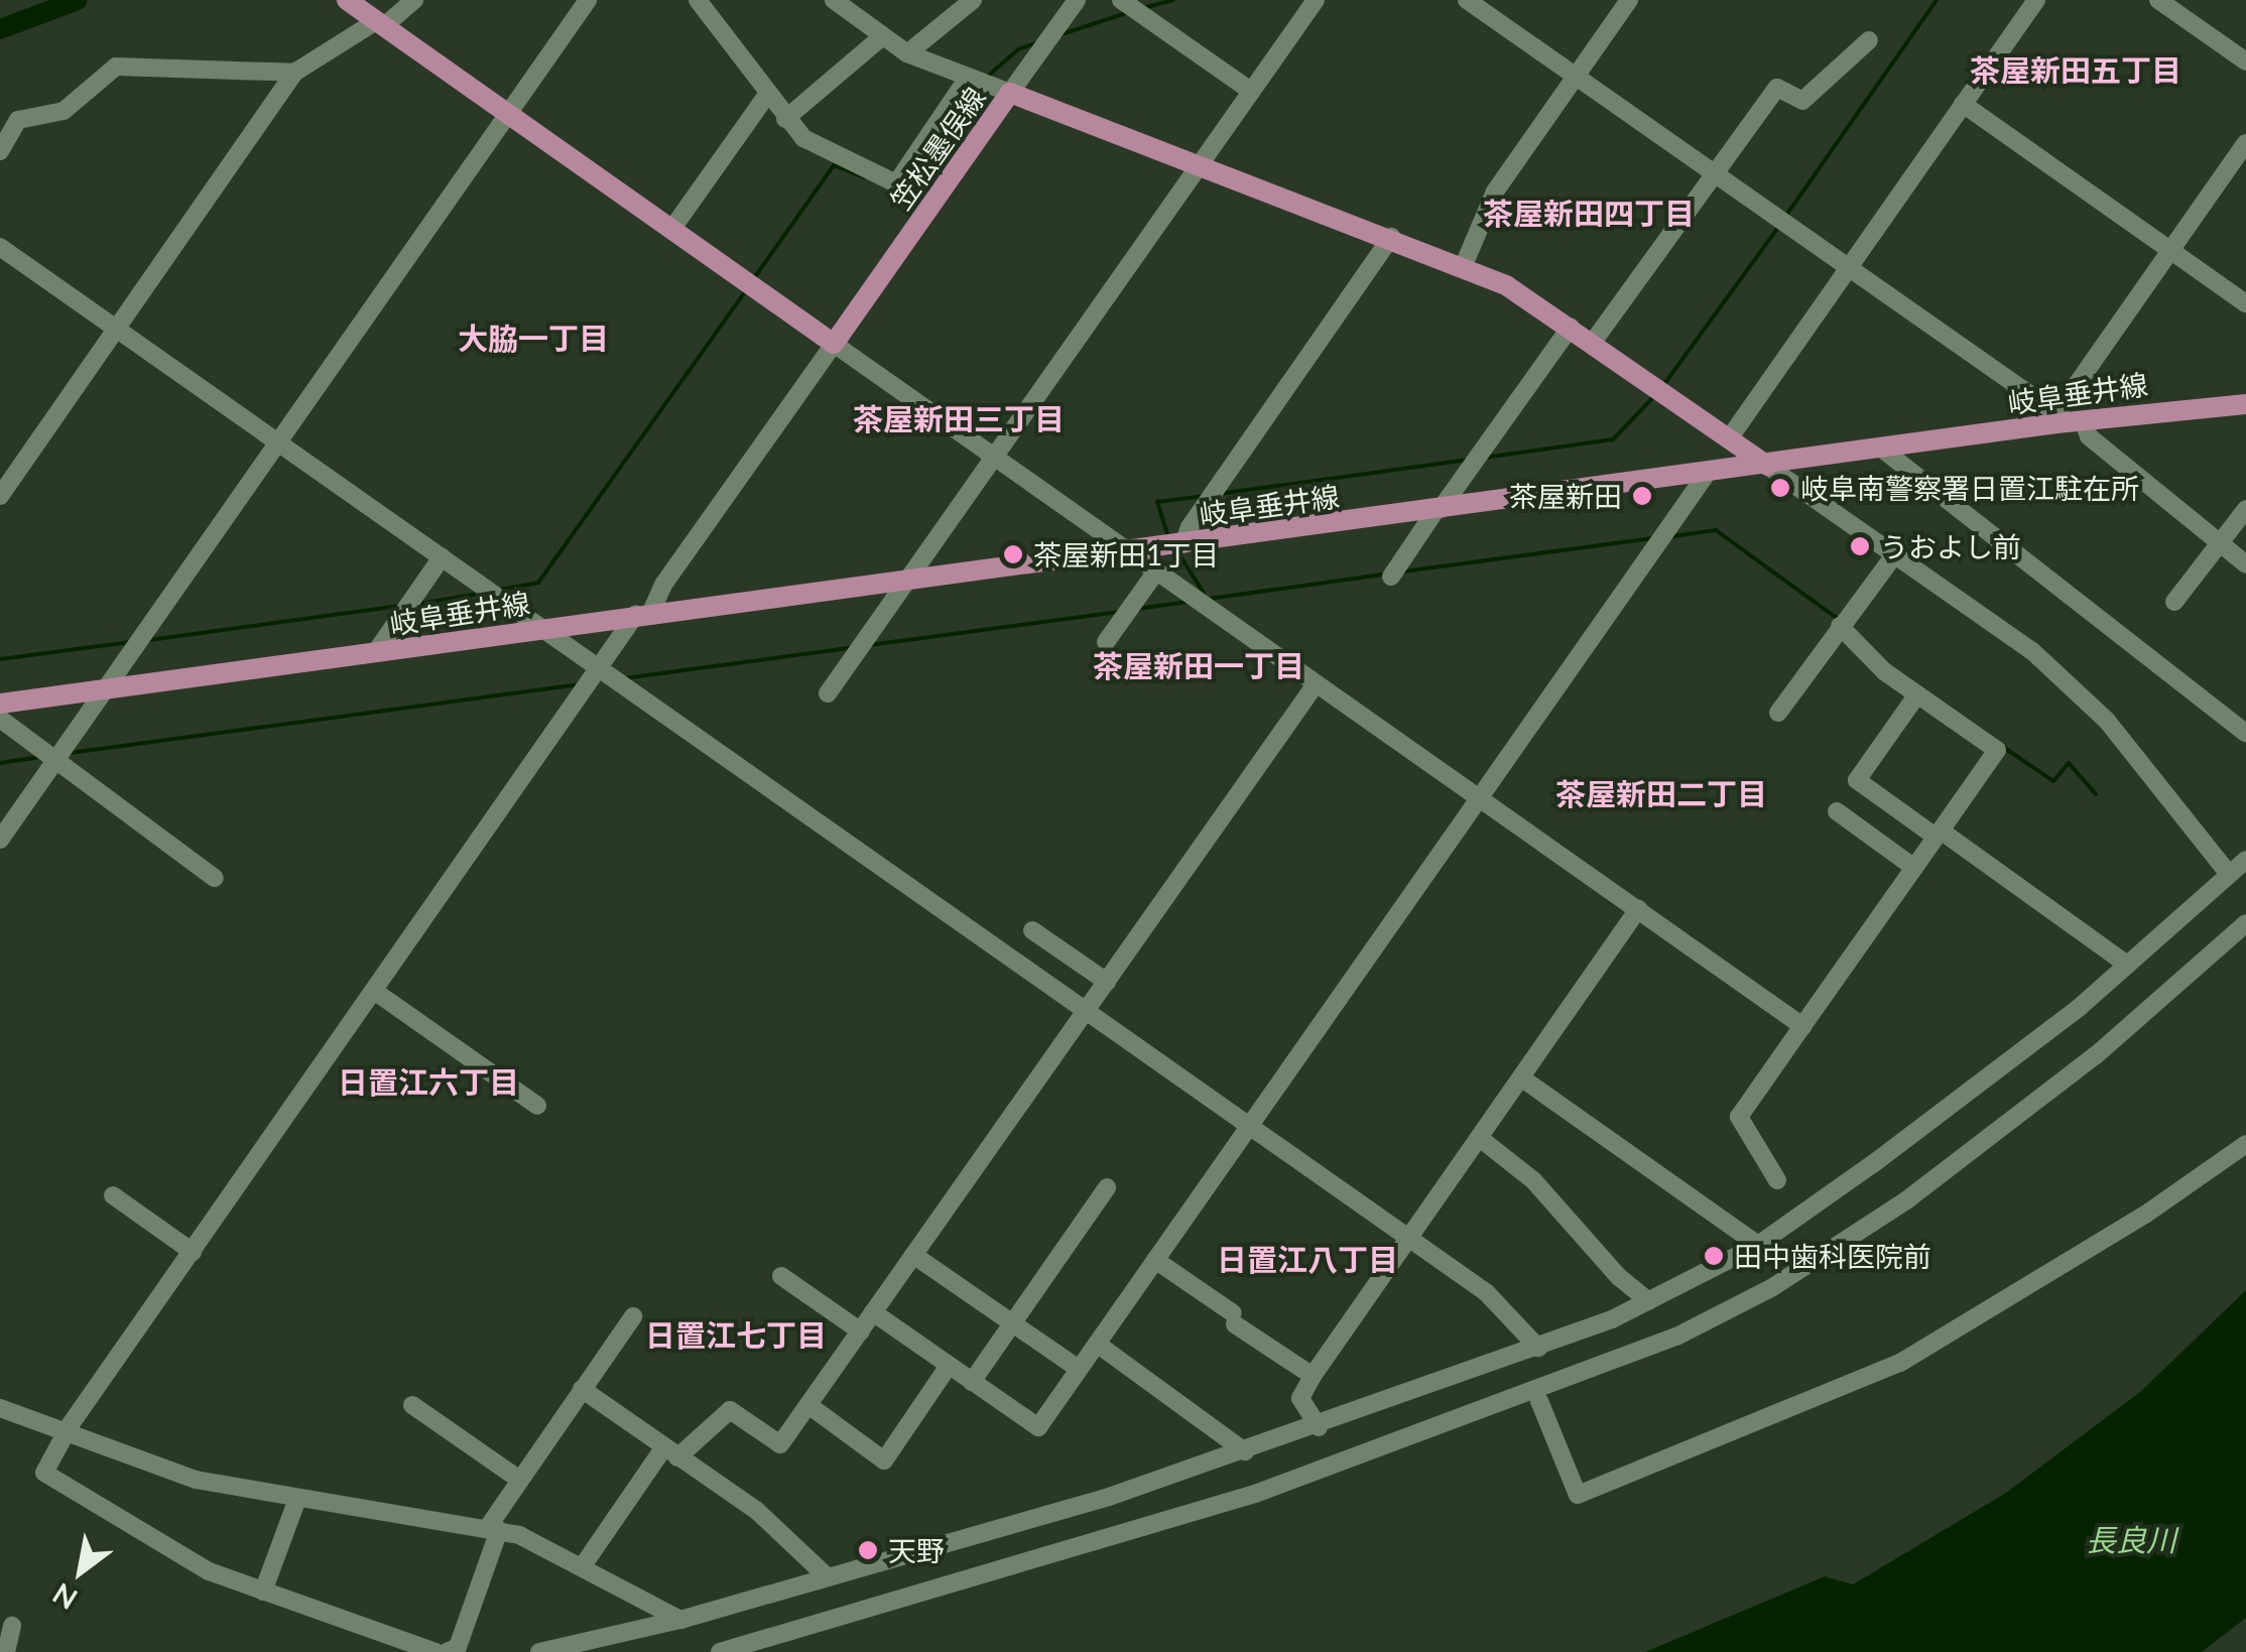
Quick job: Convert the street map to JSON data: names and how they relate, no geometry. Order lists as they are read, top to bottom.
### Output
{
  "streets": {
    "main road": ["笠松墨俣線", "岐阜垂井線"]
  },
  "crossings": [
    ["笠松墨俣線", "岐阜垂井線"]
  ],
  "districts": [
    "茶屋新田五丁目",
    "茶屋新田四丁目",
    "大脇一丁目",
    "茶屋新田三丁目",
    "茶屋新田一丁目",
    "茶屋新田二丁目",
    "日置江六丁目",
    "日置江八丁目",
    "日置江七丁目"
  ],
  "water": ["長良川"],
  "places": [
    "岐阜南警察署日置江駐在所",
    "茶屋新田",
    "うおよし前",
    "茶屋新田1丁目",
    "田中歯科医院前",
    "天野"
  ],
  "north": "bottom left"
}
